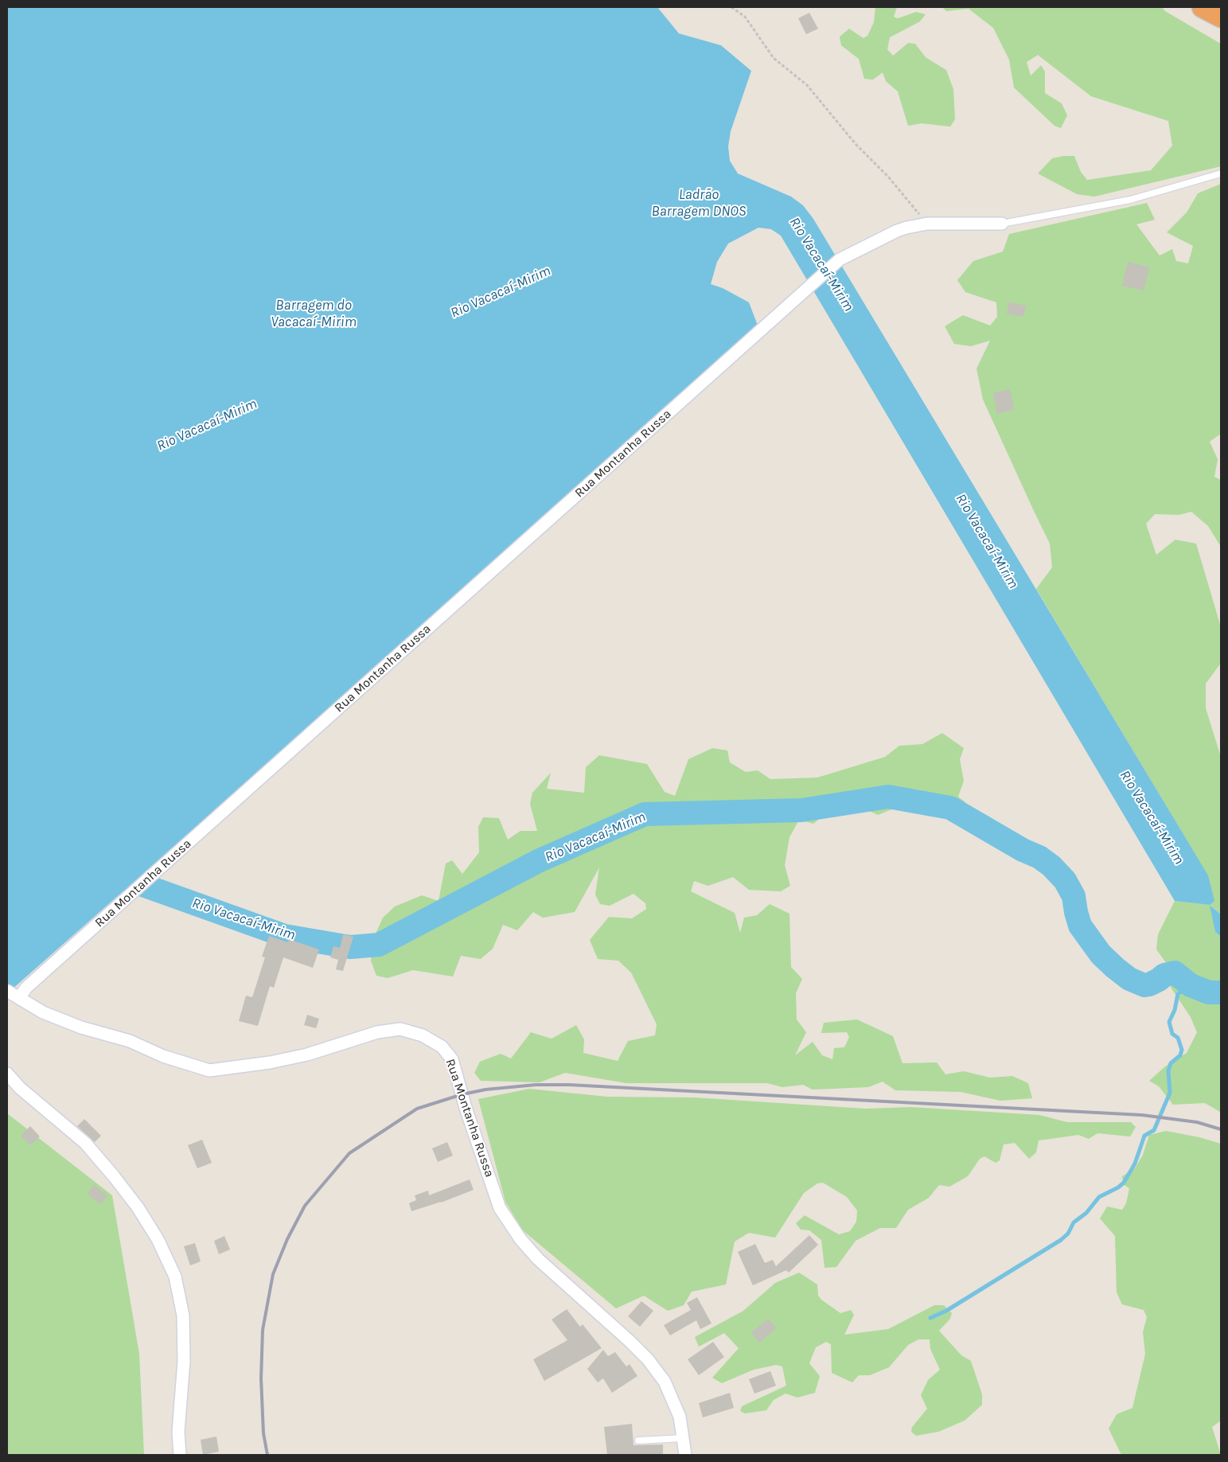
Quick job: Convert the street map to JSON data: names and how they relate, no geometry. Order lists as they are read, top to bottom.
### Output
{
  "streets": {
    "street": ["Rua Montanha Russa"]
  },
  "water": ["Ladrão Barragem DNOS", "Rio Vacacaí-Mirim", "Barragem do Vacacaí-Mirim"]
}
